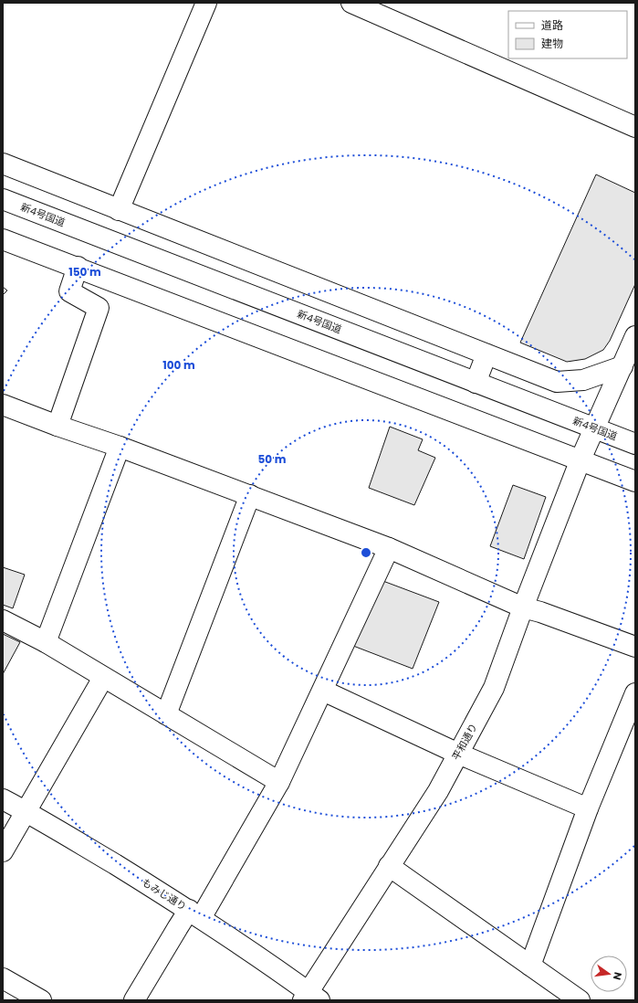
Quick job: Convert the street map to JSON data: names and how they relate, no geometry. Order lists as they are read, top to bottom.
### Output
{
  "streets": {
    "main road": ["新4号国道", "平和通り", "もみじ通り"]
  },
  "crossings": [
    ["新4号国道", "平和通り"],
    ["平和通り", "もみじ通り"]
  ],
  "legend": ["道路", "建物"],
  "north": "right",
  "rings": ["150 m", "100 m", "50 m"]
}
